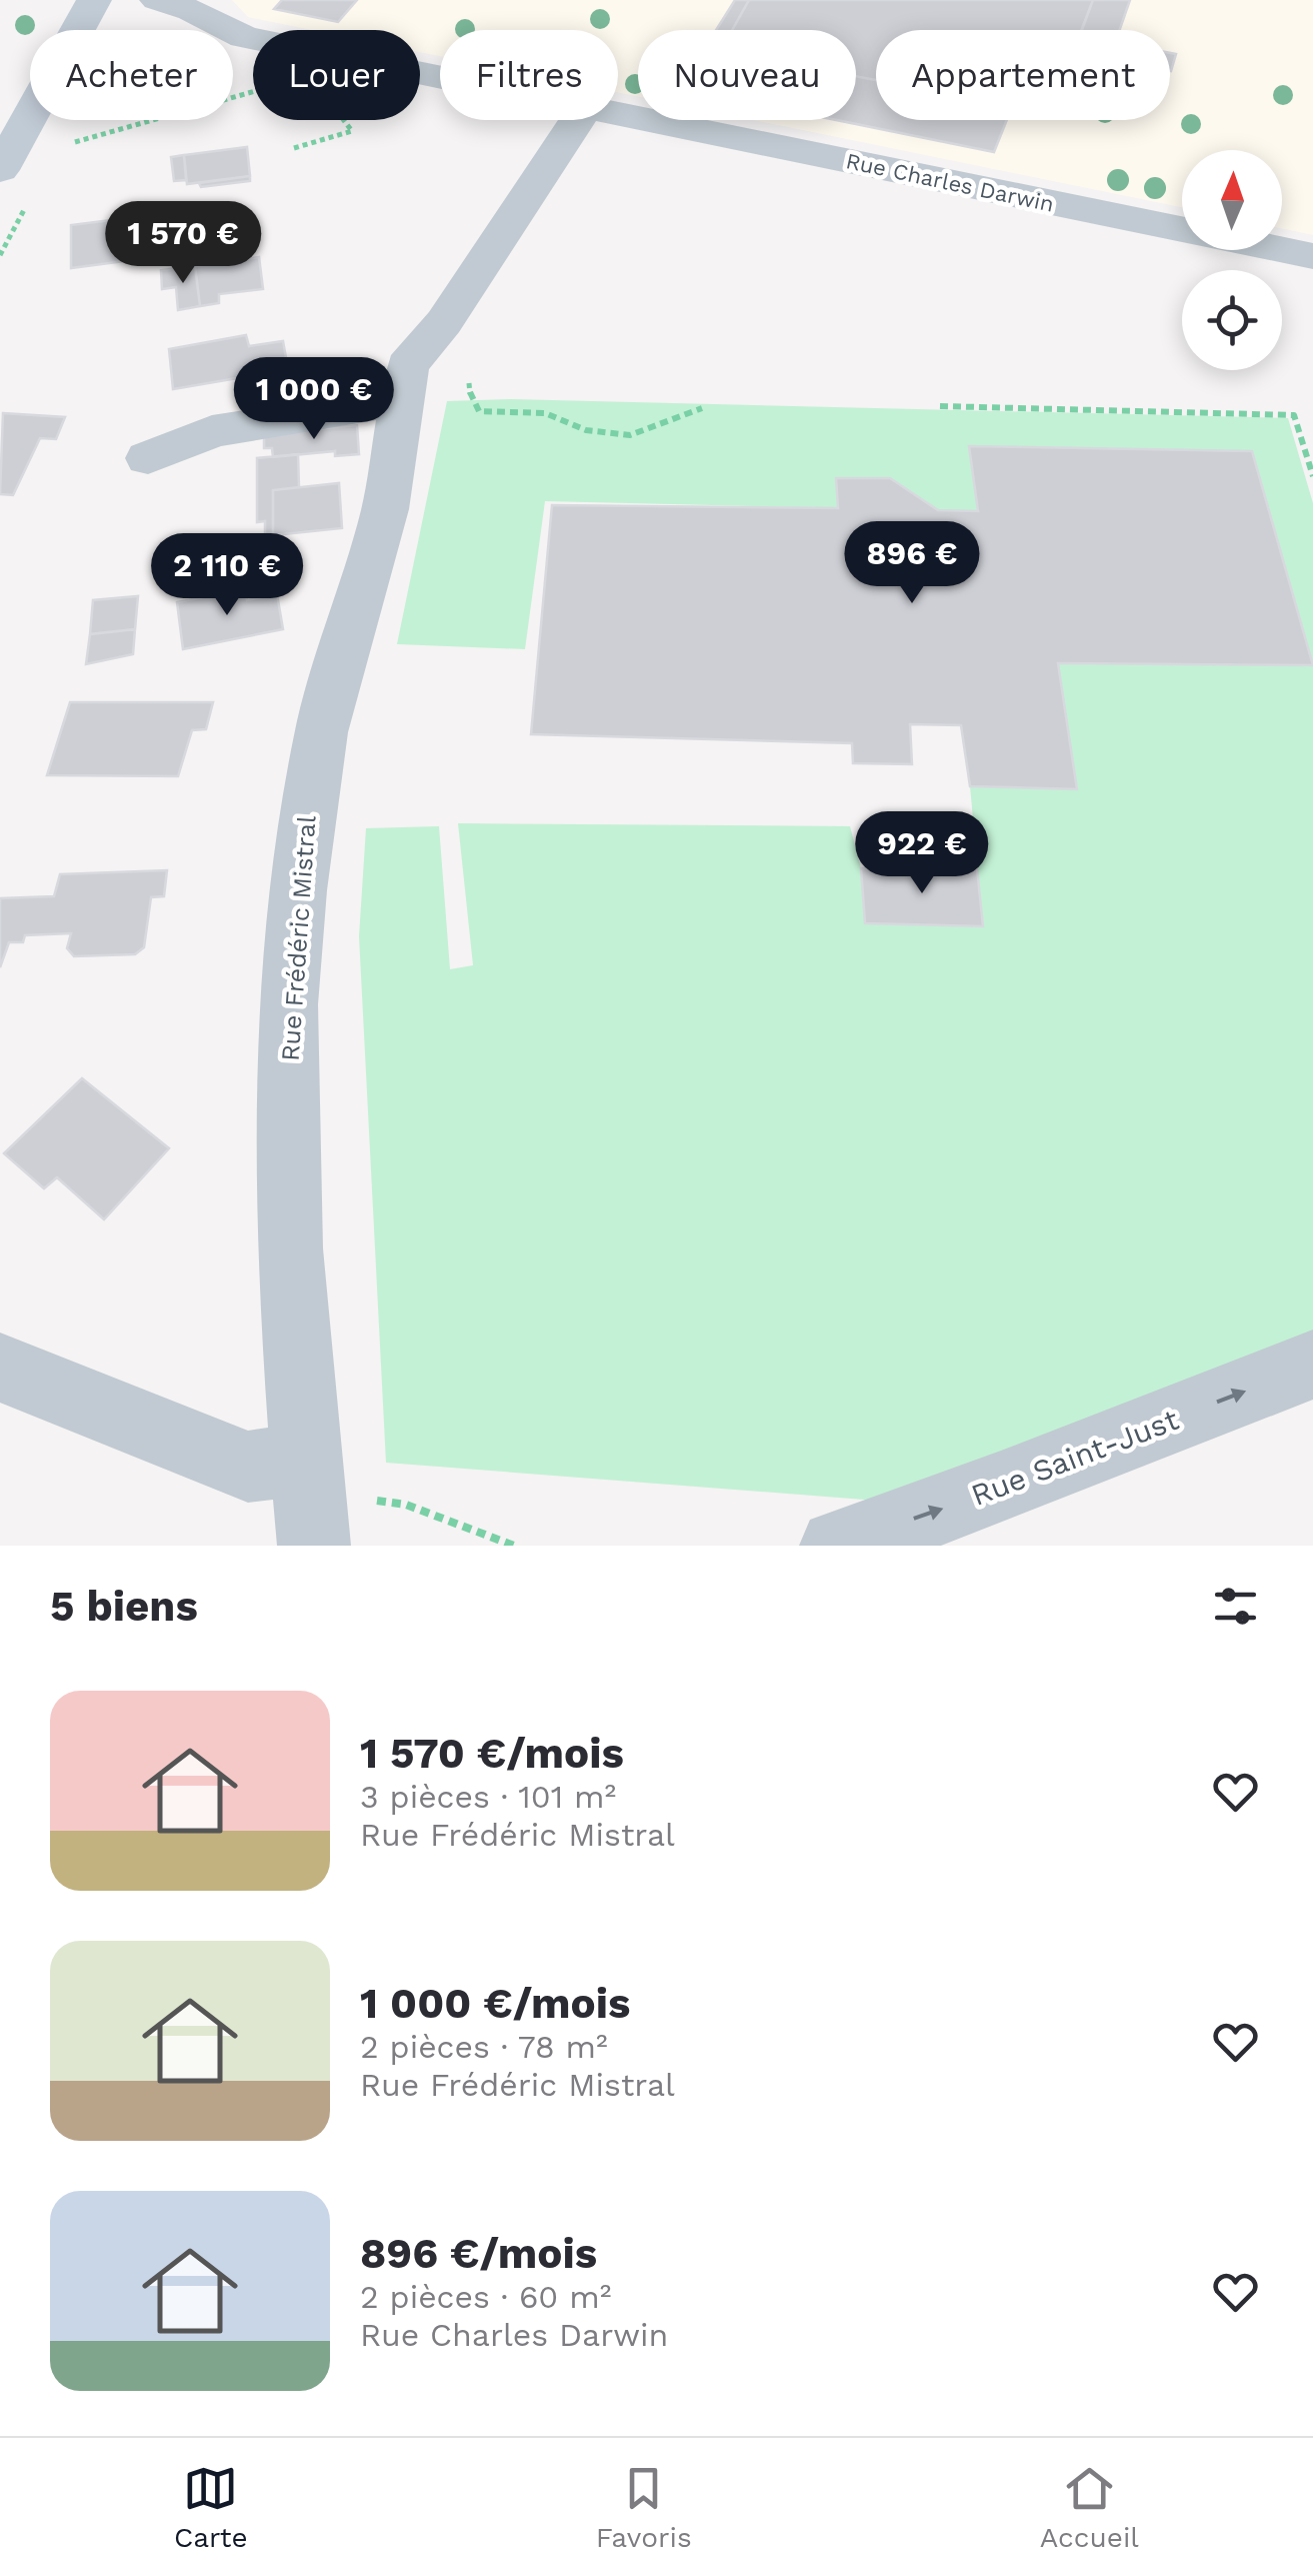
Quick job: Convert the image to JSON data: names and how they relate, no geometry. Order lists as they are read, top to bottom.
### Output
{
  "streets": {
    "street": ["Rue Charles Darwin", "Rue Frédéric Mistral", "Rue Saint-Just"]
  },
  "one_way": ["Rue Saint-Just"],
  "north": "top",
  "page": {
    "chip": [
      "Acheter",
      "Louer",
      "Filtres",
      "Nouveau",
      "Appartement"
    ],
    "price": [
      "1 570 €",
      "1 000 €",
      "896 €",
      "2 110 €",
      "922 €"
    ],
    "heading": "5 biens",
    "list": [
      {
        "name": "1 570 €/mois",
        "note": "3 pièces · 101 m² · Rue Frédéric Mistral"
      },
      {
        "name": "1 000 €/mois",
        "note": "2 pièces · 78 m² · Rue Frédéric Mistral"
      },
      {
        "name": "896 €/mois",
        "note": "2 pièces · 60 m² · Rue Charles Darwin"
      }
    ],
    "tabs": ["Carte", "Favoris", "Accueil"]
  }
}
